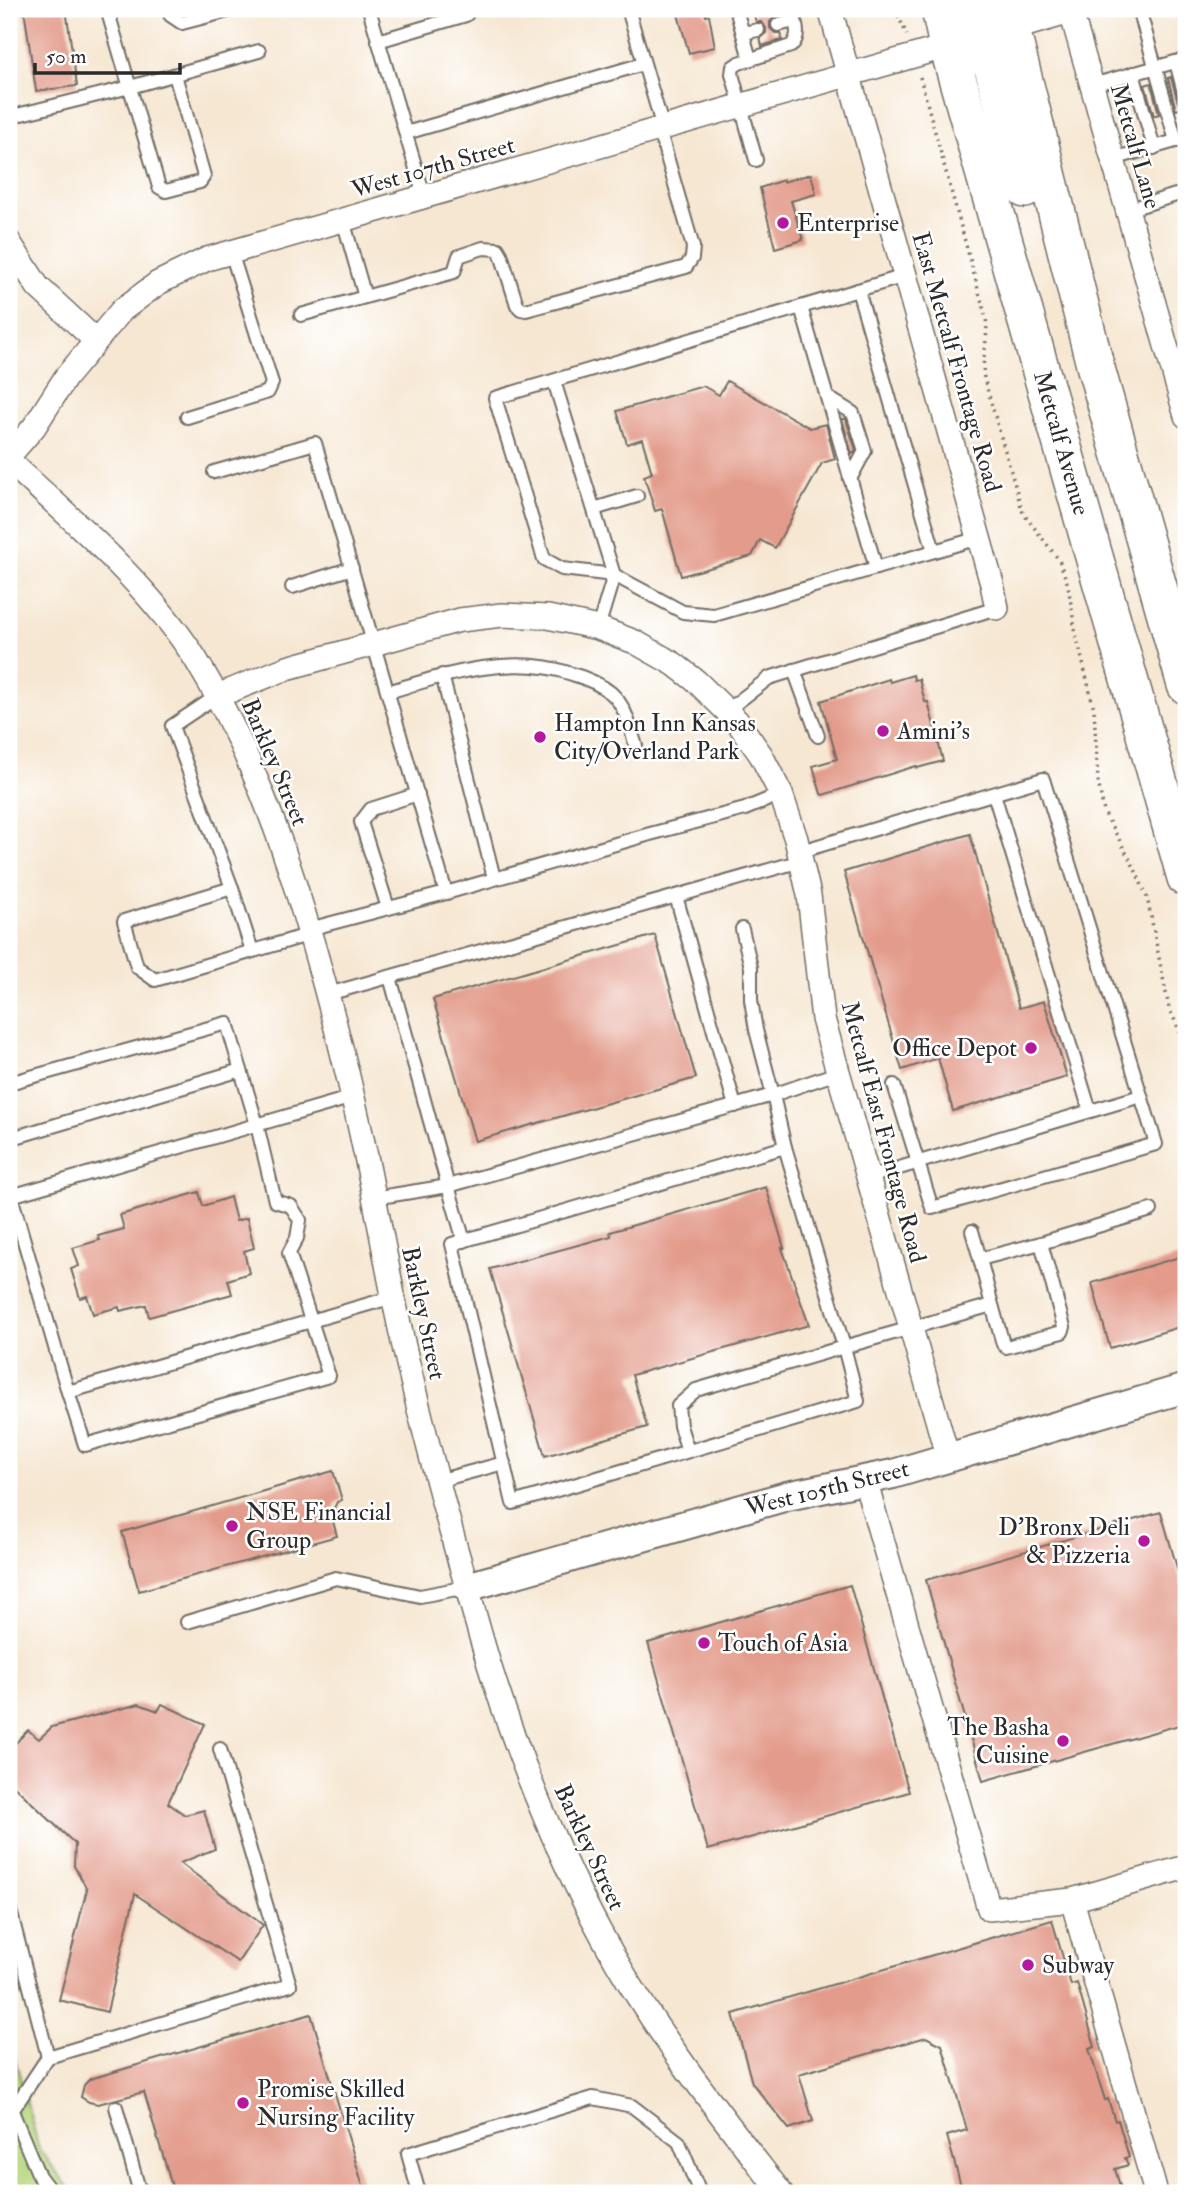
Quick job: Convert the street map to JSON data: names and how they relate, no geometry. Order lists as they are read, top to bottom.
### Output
{
  "streets": {
    "main road": ["Metcalf Avenue"],
    "street": [
      "Metcalf Lane",
      "West 107th Street",
      "East Metcalf Frontage Road",
      "Barkley Street",
      "Metcalf East Frontage Road",
      "West 105th Street"
    ]
  },
  "crossings": [
    ["West 107th Street", "East Metcalf Frontage Road"],
    ["West 107th Street", "Metcalf Avenue"],
    ["West 107th Street", "Barkley Street"],
    ["Barkley Street", "Metcalf East Frontage Road"],
    ["Barkley Street", "West 105th Street"],
    ["Metcalf East Frontage Road", "West 105th Street"]
  ],
  "places": [
    "Enterprise",
    "Amini's",
    "Hampton Inn Kansas City/Overland Park",
    "Office Depot",
    "NSE Financial Group",
    "D'Bronx Deli & Pizzeria",
    "Touch of Asia",
    "The Basha Cuisine",
    "Subway",
    "Promise Skilled Nursing Facility"
  ],
  "scale_bar": "50 m"
}
